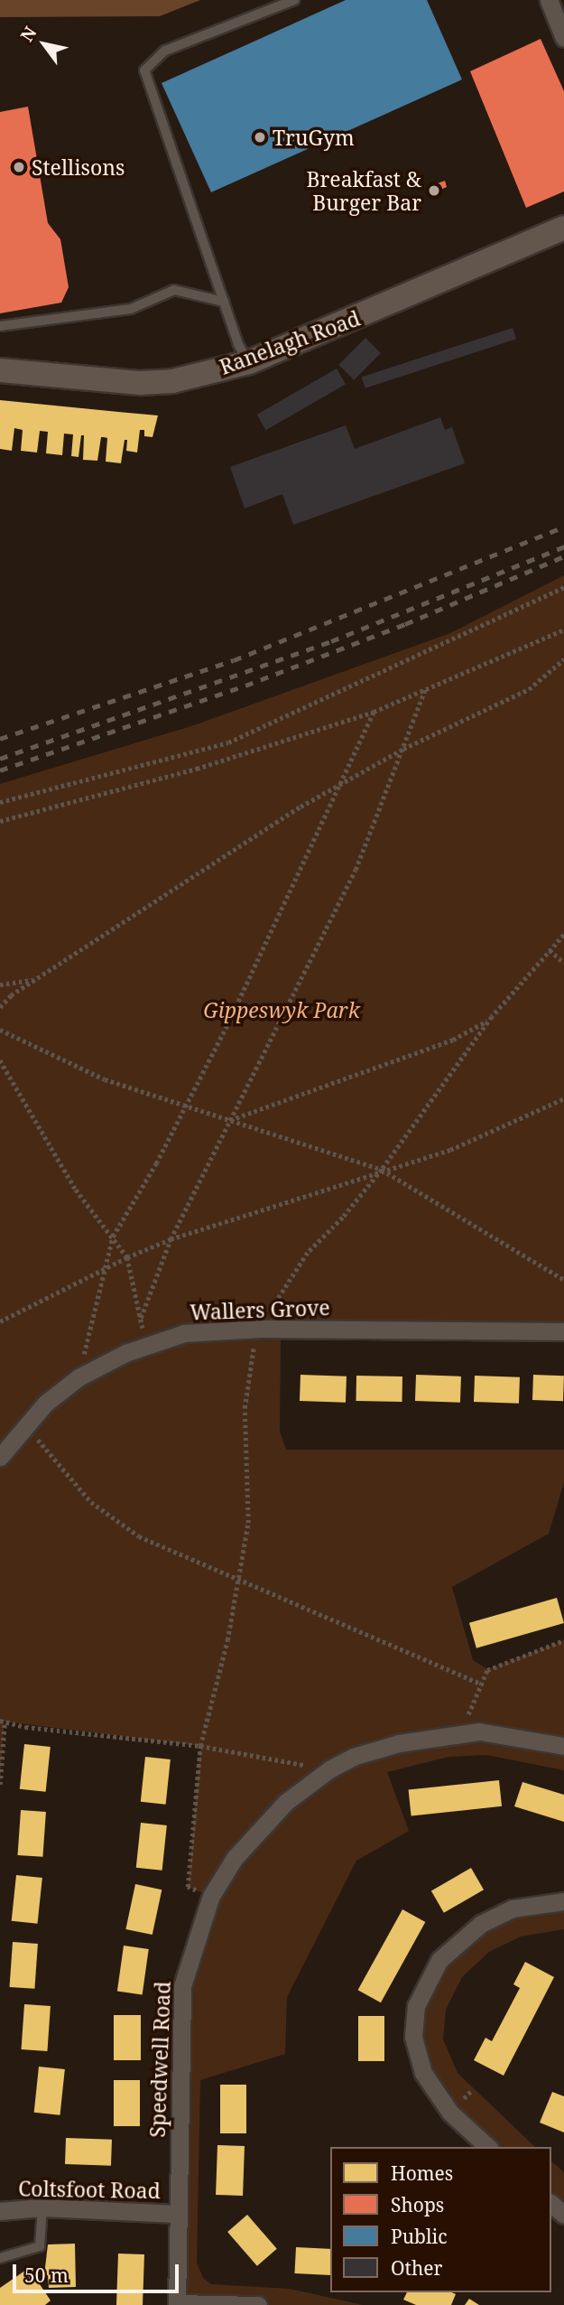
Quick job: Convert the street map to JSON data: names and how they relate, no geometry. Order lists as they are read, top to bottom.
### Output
{
  "streets": {
    "main road": ["Ranelagh Road"],
    "street": ["Wallers Grove", "Speedwell Road", "Coltsfoot Road"]
  },
  "crossings": [
    ["Speedwell Road", "Coltsfoot Road"]
  ],
  "parks": ["Gippeswyk Park"],
  "places": ["TruGym", "Stellisons", "Breakfast & Burger Bar"],
  "legend": [
    "Homes",
    "Shops",
    "Public",
    "Other"
  ],
  "scale_bar": "50 m",
  "north": "top left"
}
